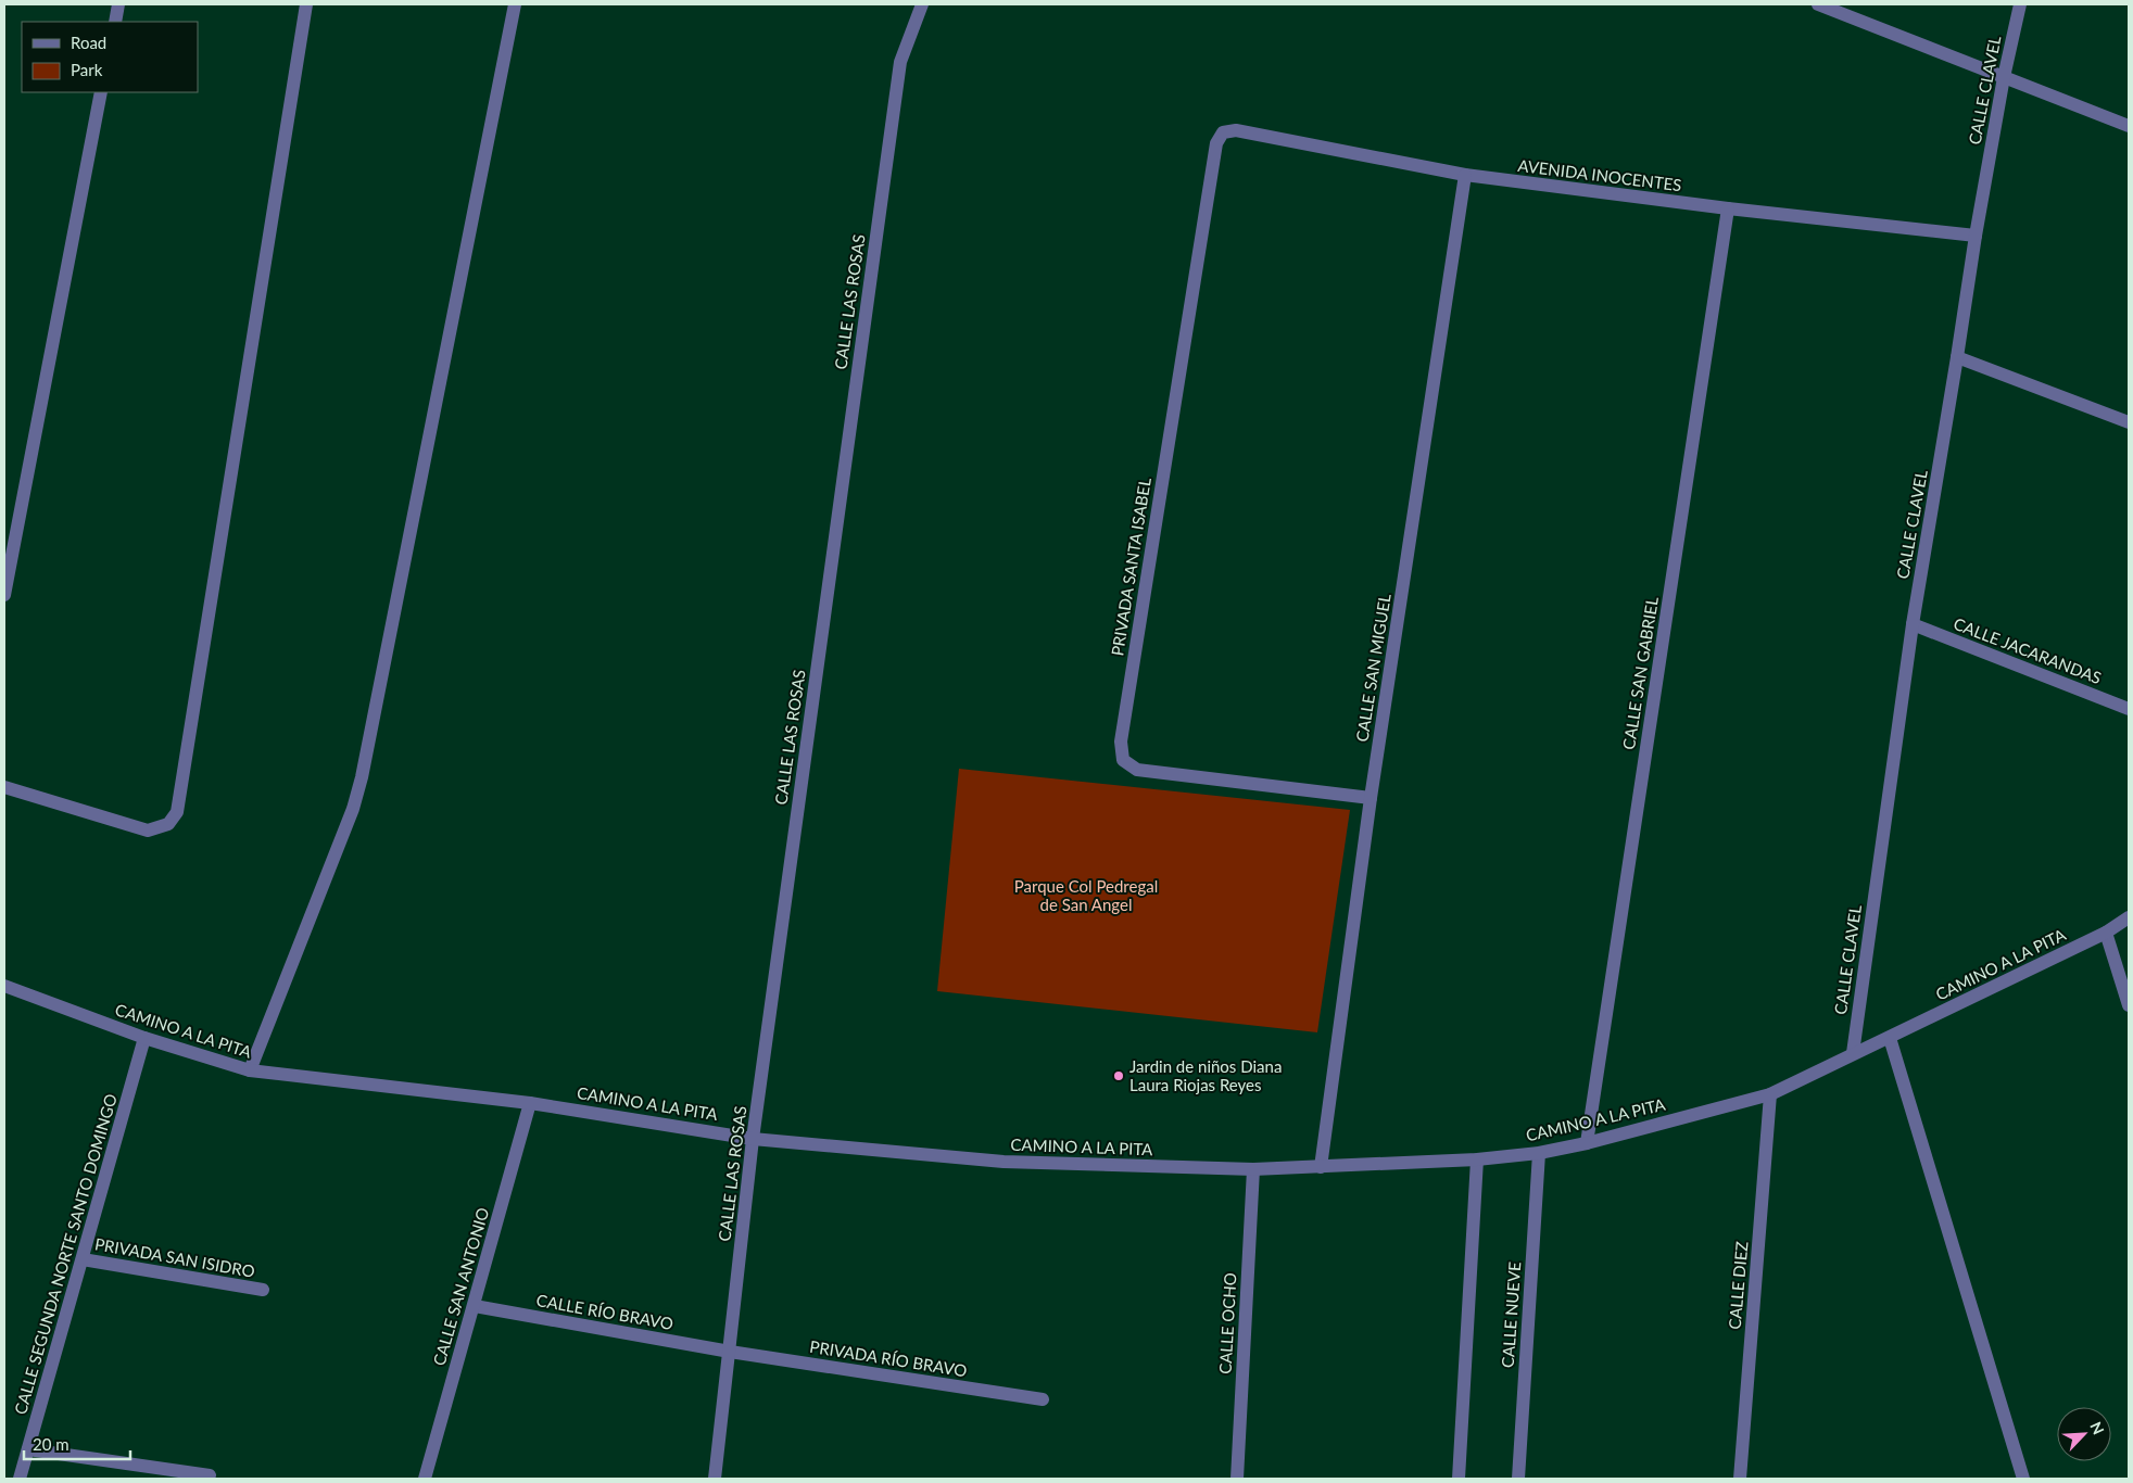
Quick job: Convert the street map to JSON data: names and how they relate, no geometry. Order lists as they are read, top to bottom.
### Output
{
  "streets": {
    "street": [
      "CALLE CLAVEL",
      "AVENIDA INOCENTES",
      "CALLE LAS ROSAS",
      "PRIVADA SANTA ISABEL",
      "CALLE JACARANDAS",
      "CALLE SAN MIGUEL",
      "CALLE SAN GABRIEL",
      "CAMINO A LA PITA",
      "CALLE SEGUNDA NORTE SANTO DOMINGO",
      "PRIVADA SAN ISIDRO",
      "CALLE DIEZ",
      "CALLE SAN ANTONIO",
      "CALLE RÍO BRAVO",
      "CALLE NUEVE",
      "CALLE OCHO",
      "PRIVADA RÍO BRAVO"
    ]
  },
  "crossings": [
    ["CALLE CLAVEL", "AVENIDA INOCENTES"],
    ["CALLE CLAVEL", "CALLE JACARANDAS"],
    ["CALLE CLAVEL", "CAMINO A LA PITA"],
    ["AVENIDA INOCENTES", "PRIVADA SANTA ISABEL"],
    ["AVENIDA INOCENTES", "CALLE SAN MIGUEL"],
    ["AVENIDA INOCENTES", "CALLE SAN GABRIEL"],
    ["CALLE LAS ROSAS", "CAMINO A LA PITA"],
    ["CALLE LAS ROSAS", "CALLE RÍO BRAVO"],
    ["CALLE LAS ROSAS", "PRIVADA RÍO BRAVO"],
    ["PRIVADA SANTA ISABEL", "CALLE SAN MIGUEL"],
    ["CALLE SAN MIGUEL", "CAMINO A LA PITA"],
    ["CALLE SAN GABRIEL", "CAMINO A LA PITA"],
    ["CAMINO A LA PITA", "CALLE SEGUNDA NORTE SANTO DOMINGO"],
    ["CAMINO A LA PITA", "CALLE DIEZ"],
    ["CAMINO A LA PITA", "CALLE SAN ANTONIO"],
    ["CAMINO A LA PITA", "CALLE NUEVE"],
    ["CAMINO A LA PITA", "CALLE OCHO"],
    ["CALLE SEGUNDA NORTE SANTO DOMINGO", "PRIVADA SAN ISIDRO"],
    ["CALLE SAN ANTONIO", "CALLE RÍO BRAVO"],
    ["CALLE RÍO BRAVO", "PRIVADA RÍO BRAVO"]
  ],
  "parks": ["Parque Col Pedregal de San Angel"],
  "places": ["Jardin de niños Diana Laura Riojas Reyes"],
  "legend": ["Road", "Park"],
  "scale_bar": "20 m",
  "north": "top right"
}
